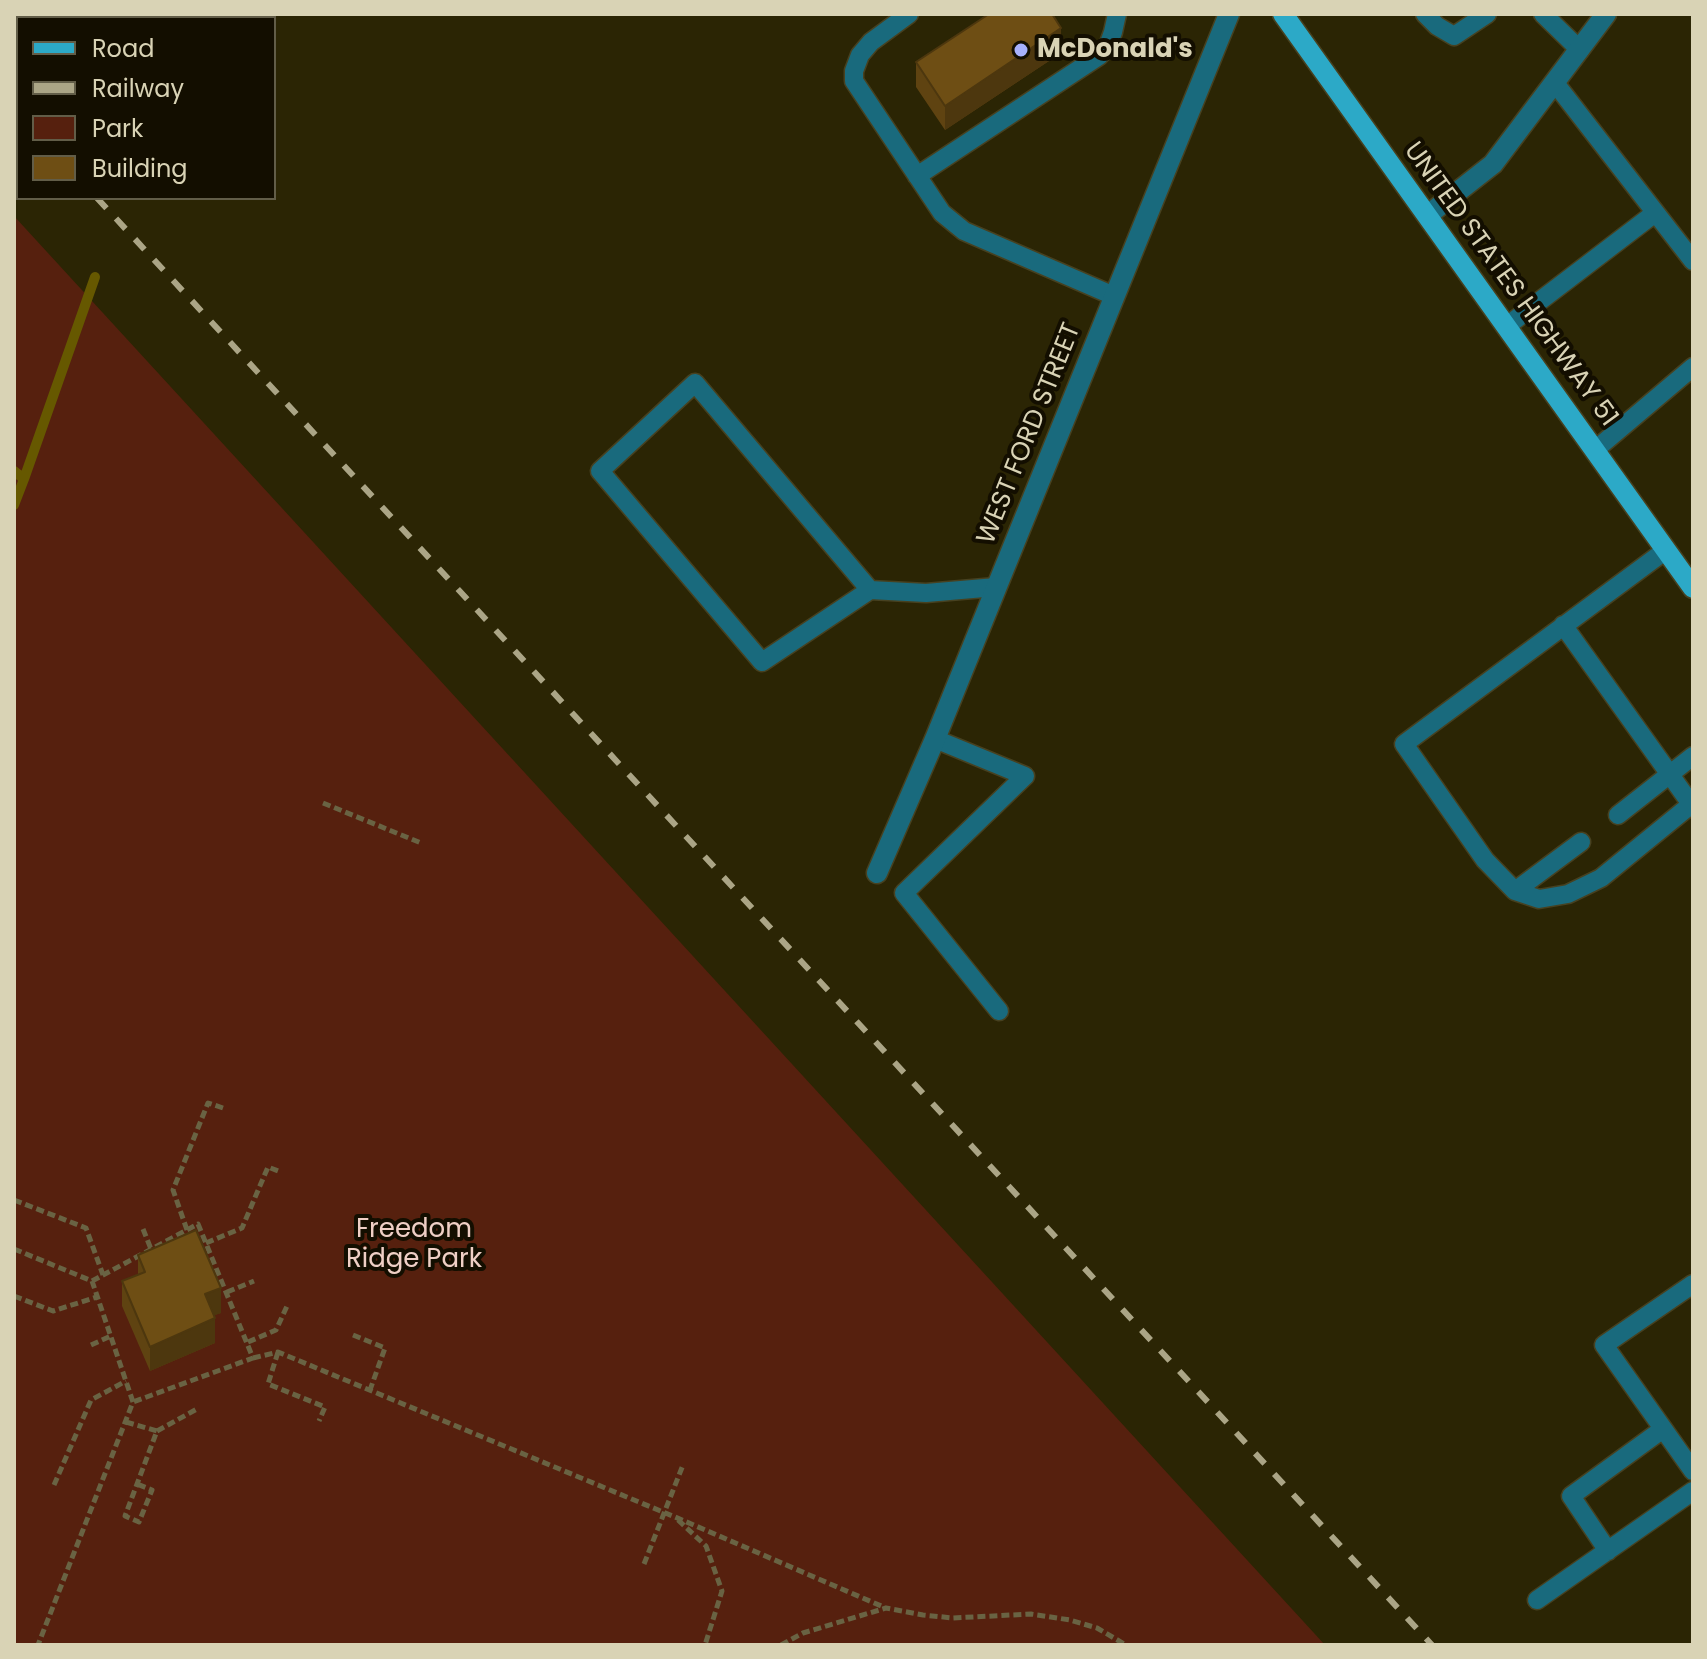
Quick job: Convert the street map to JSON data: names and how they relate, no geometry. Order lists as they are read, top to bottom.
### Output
{
  "streets": {
    "main road": ["UNITED STATES HIGHWAY 51"],
    "street": ["WEST FORD STREET"]
  },
  "parks": ["Freedom Ridge Park"],
  "places": ["McDonald's"],
  "legend": [
    "Road",
    "Railway",
    "Park",
    "Building"
  ]
}
